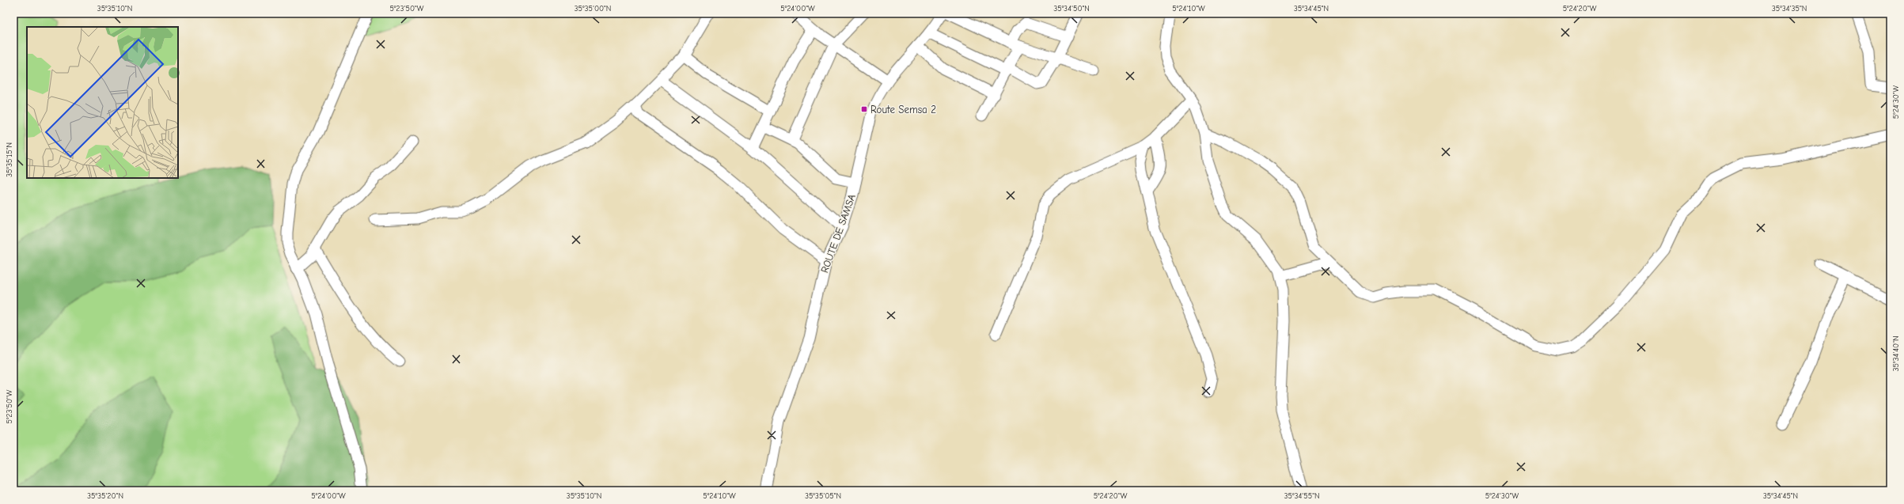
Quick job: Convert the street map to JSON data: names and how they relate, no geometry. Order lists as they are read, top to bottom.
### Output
{
  "streets": {
    "street": ["ROUTE DE SAMSA"]
  },
  "places": {
    "transit": ["Route Semsa 2"]
  },
  "coordinates": [
    "35°35'10\"N",
    "5°23'50\"W",
    "35°35'00\"N",
    "5°24'00\"W",
    "35°34'50\"N",
    "5°24'10\"W",
    "35°34'45\"N",
    "5°24'20\"W",
    "35°34'35\"N",
    "5°24'30\"W",
    "35°35'15\"N",
    "35°34'40\"N",
    "35°35'20\"N",
    "35°35'05\"N",
    "35°34'55\"N"
  ]
}
